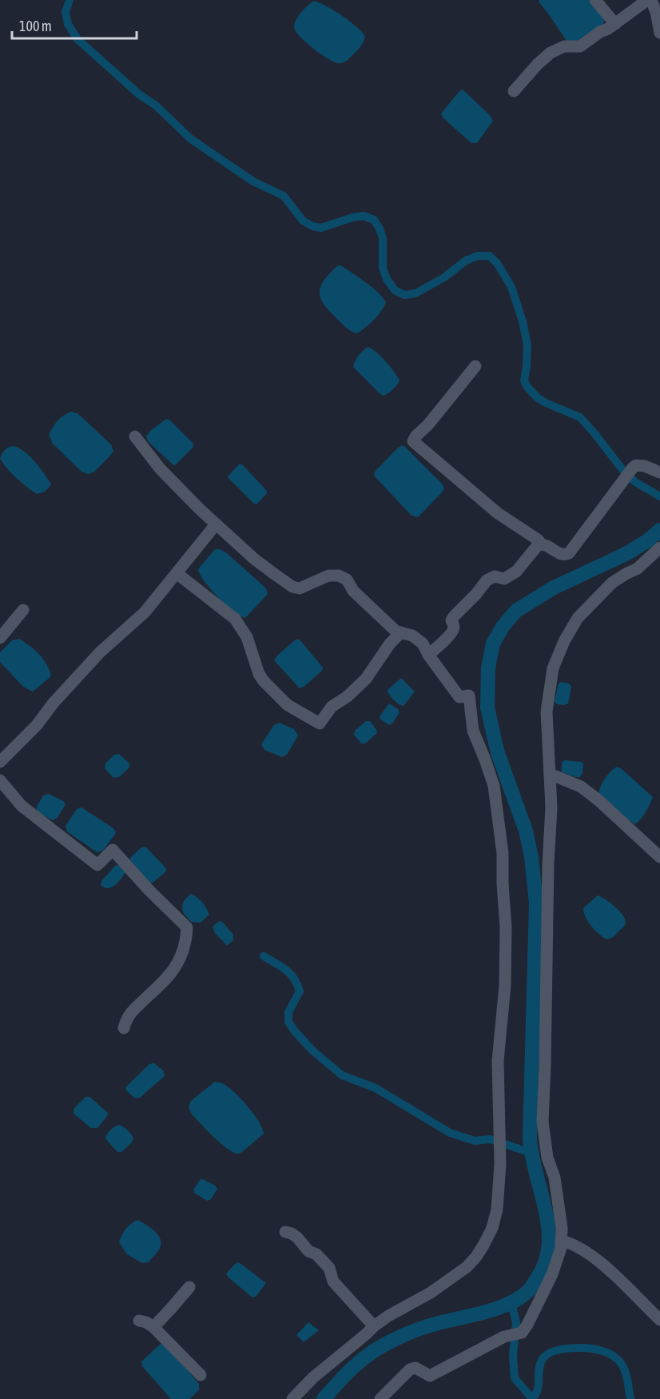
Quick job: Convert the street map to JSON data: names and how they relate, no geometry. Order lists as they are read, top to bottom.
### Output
{
  "scale_bar": "100 m"
}
